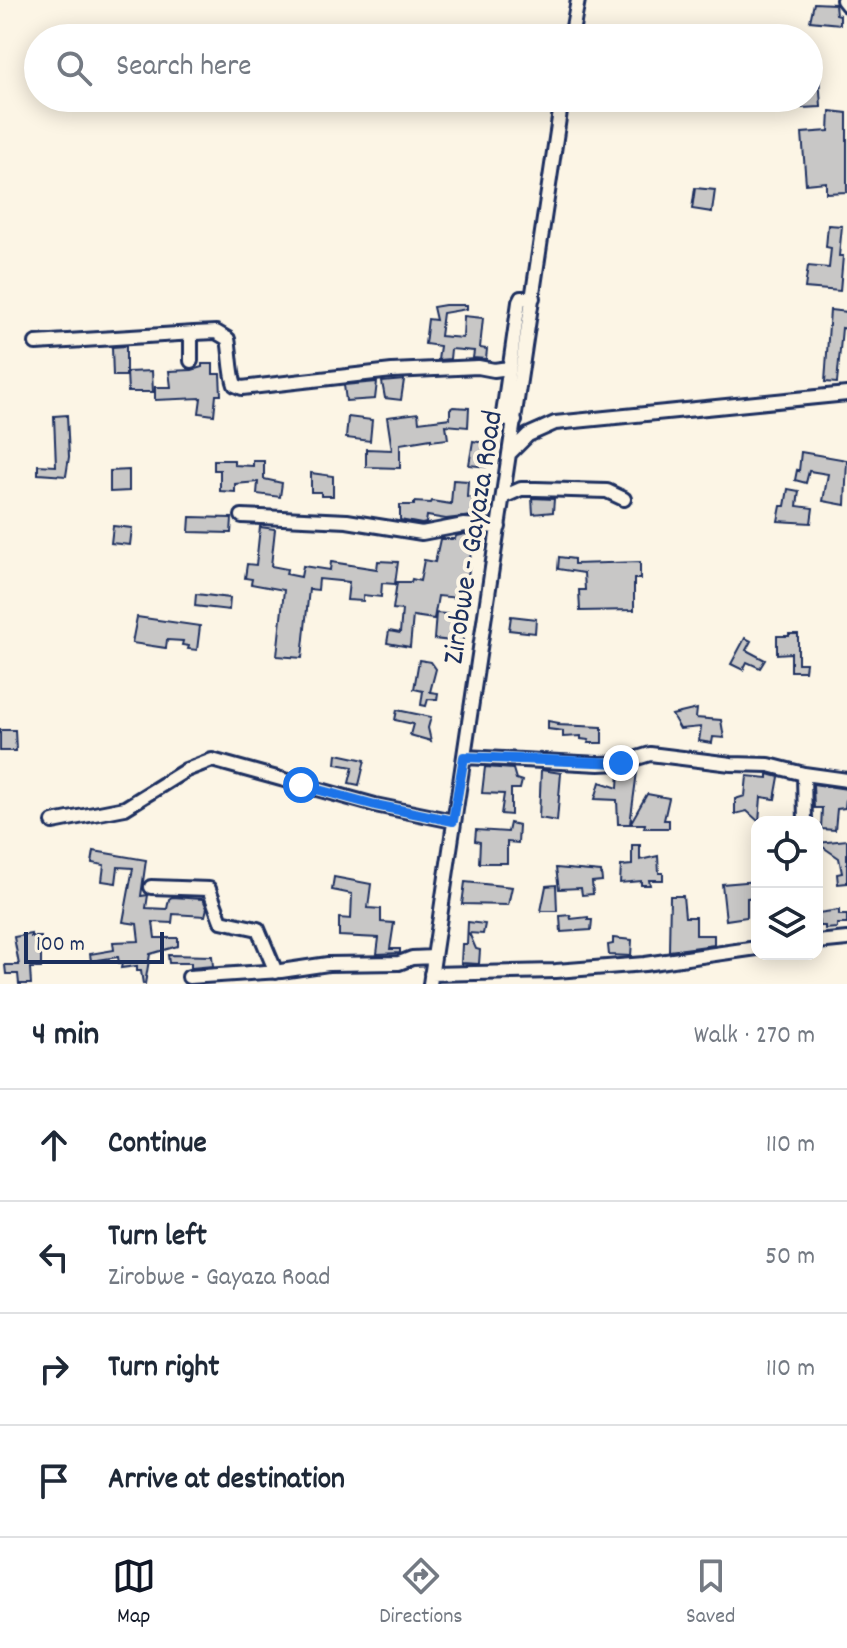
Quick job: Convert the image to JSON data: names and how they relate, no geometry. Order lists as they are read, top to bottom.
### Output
{
  "streets": {
    "street": ["Zirobwe - Gayaza Road"]
  },
  "scale_bar": "100 m",
  "page": {
    "search": "Search here",
    "scale": "100 m",
    "heading": ["4 min", "Walk · 270 m"],
    "list": [
      ["Continue", "110 m"],
      ["Turn left", "Zirobwe - Gayaza Road", "50 m"],
      ["Turn right", "110 m"],
      "Arrive at destination"
    ],
    "nav": ["Map", "Directions", "Saved"]
  }
}
